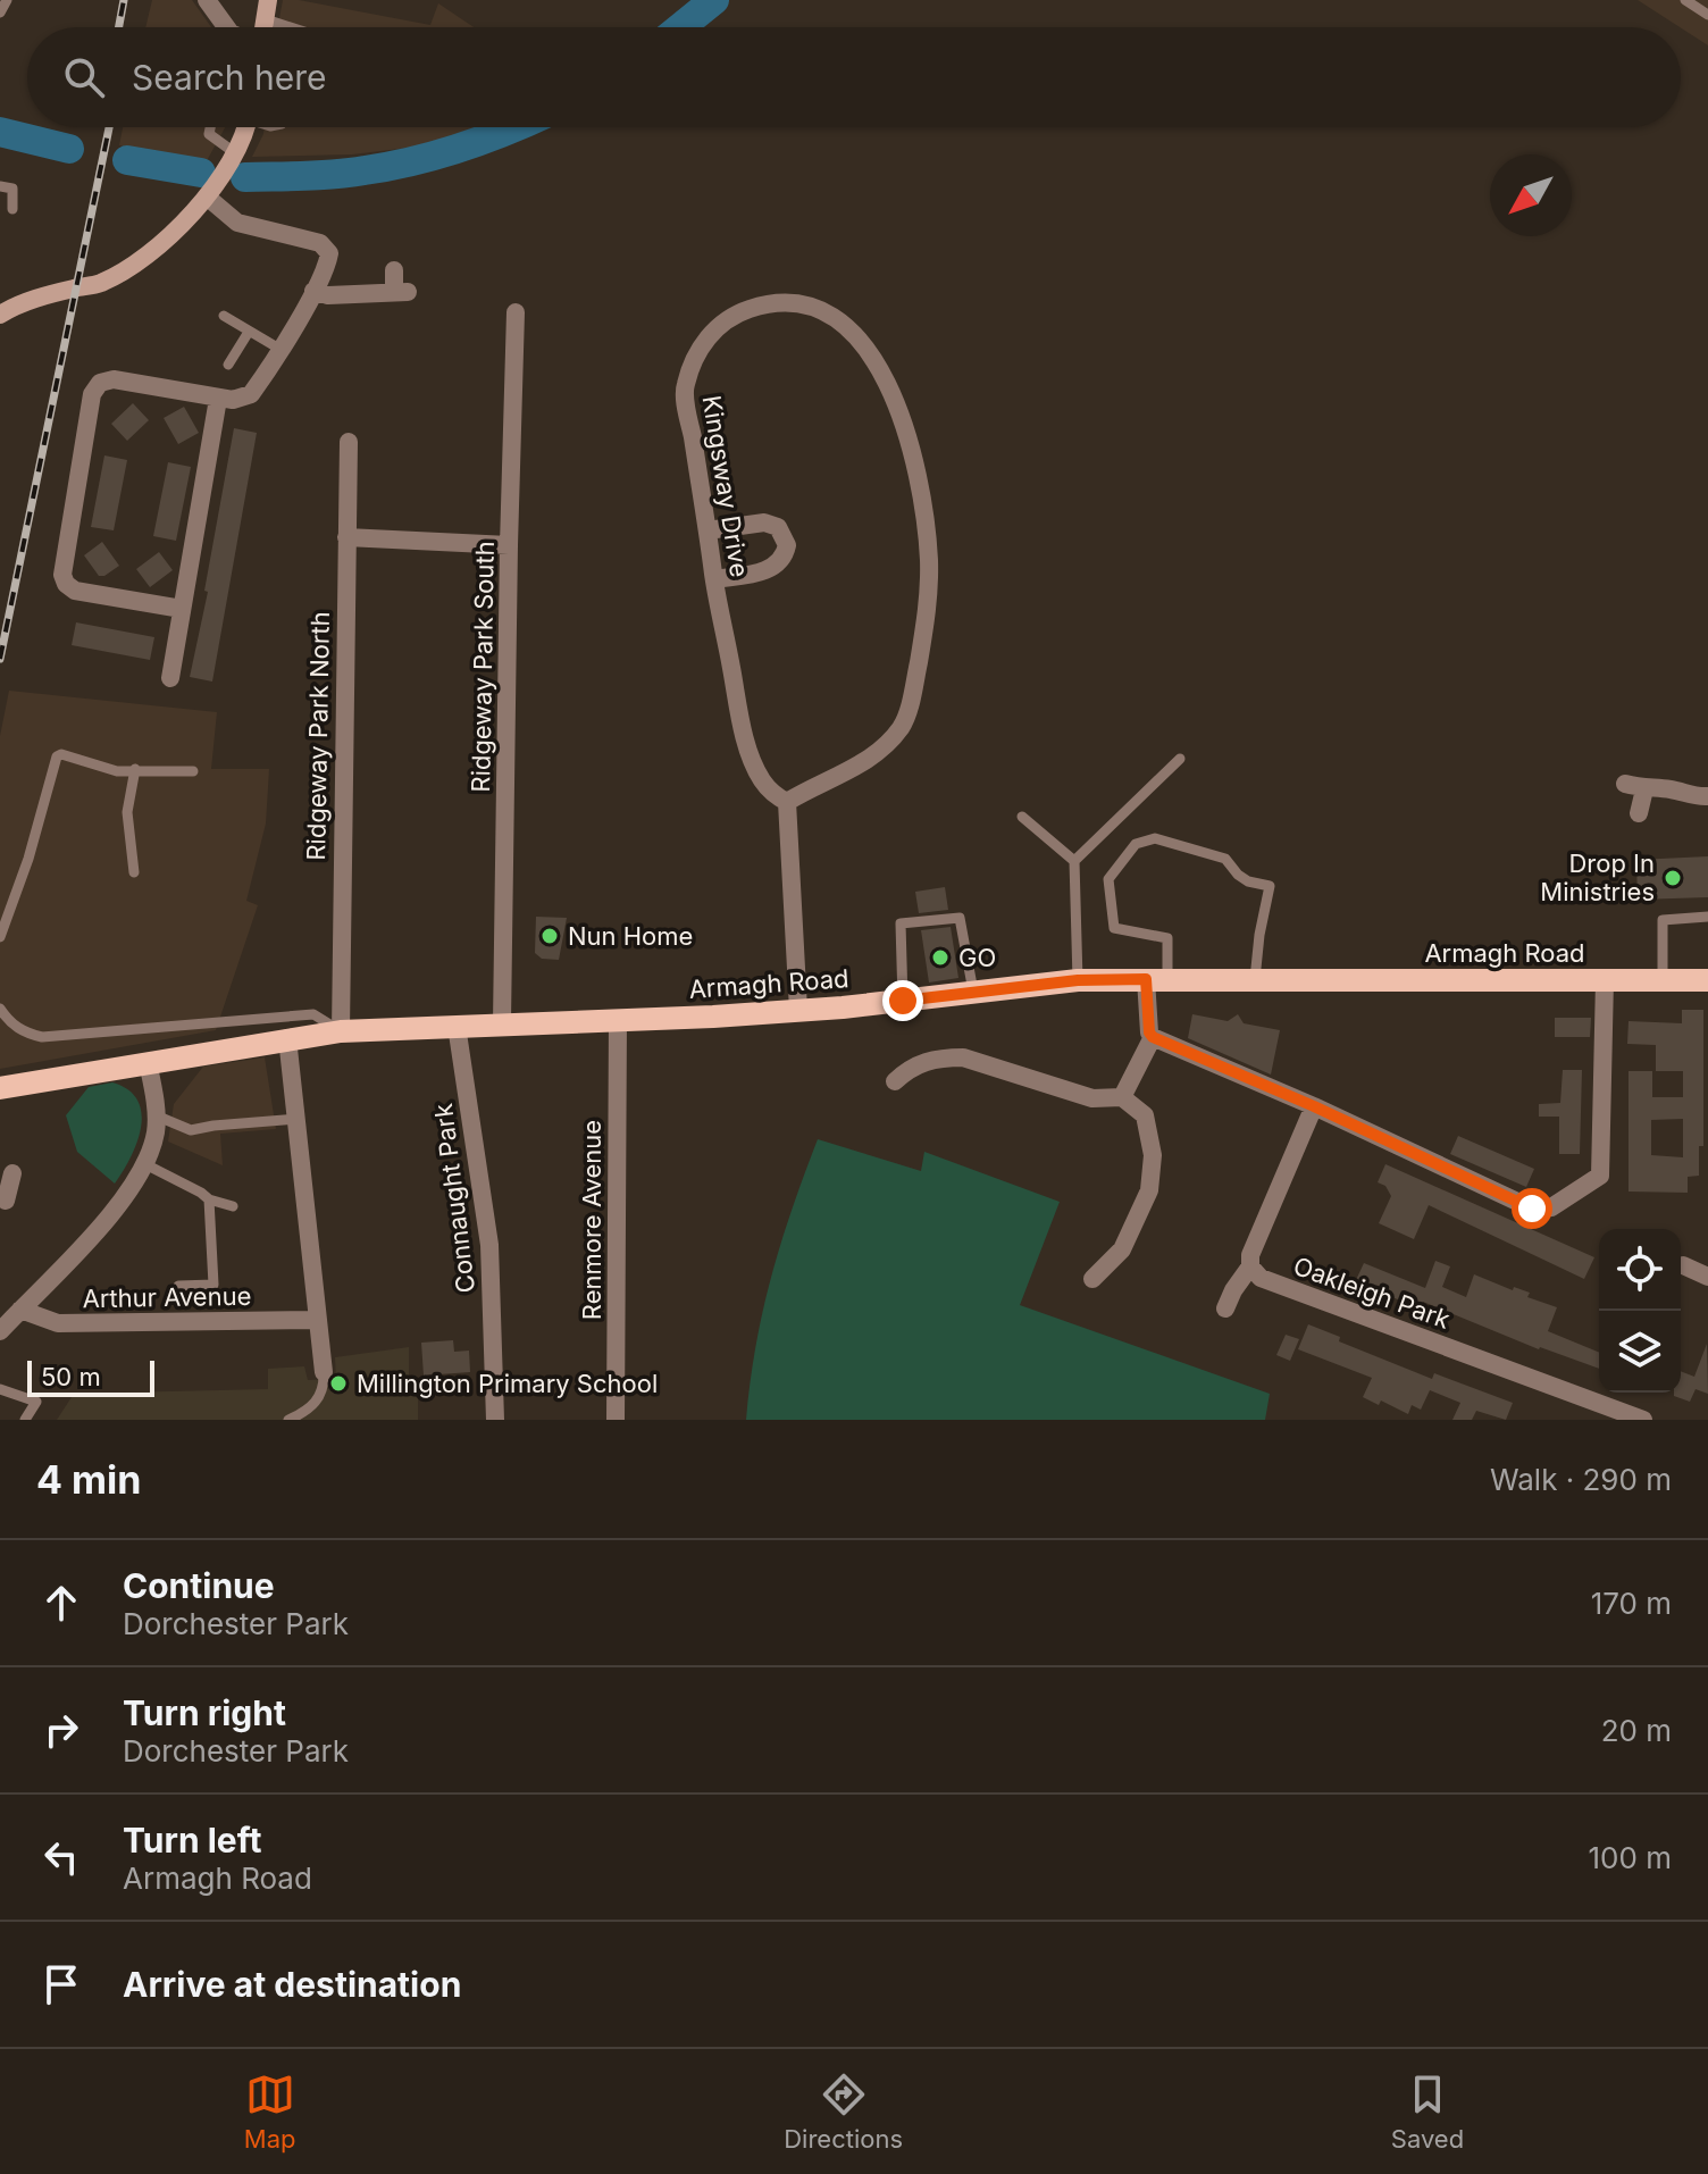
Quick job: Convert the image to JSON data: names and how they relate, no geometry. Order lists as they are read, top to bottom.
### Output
{
  "streets": {
    "main road": ["Armagh Road"],
    "street": [
      "Kingsway Drive",
      "Ridgeway Park South",
      "Ridgeway Park North",
      "Connaught Park",
      "Renmore Avenue",
      "Oakleigh Park",
      "Arthur Avenue"
    ]
  },
  "crossings": [
    ["Ridgeway Park South", "Armagh Road"],
    ["Ridgeway Park North", "Armagh Road"],
    ["Armagh Road", "Connaught Park"],
    ["Armagh Road", "Renmore Avenue"]
  ],
  "places": [
    "Drop In Ministries",
    "Nun Home",
    "GO",
    "Millington Primary School"
  ],
  "scale_bar": "50 m",
  "north": "bottom left",
  "page": {
    "search": "Search here",
    "scale": "50 m",
    "heading": ["4 min", "Walk · 290 m"],
    "list": [
      ["Continue", "Dorchester Park", "170 m"],
      ["Turn right", "Dorchester Park", "20 m"],
      ["Turn left", "Armagh Road", "100 m"],
      "Arrive at destination"
    ],
    "nav": ["Map", "Directions", "Saved"]
  }
}
